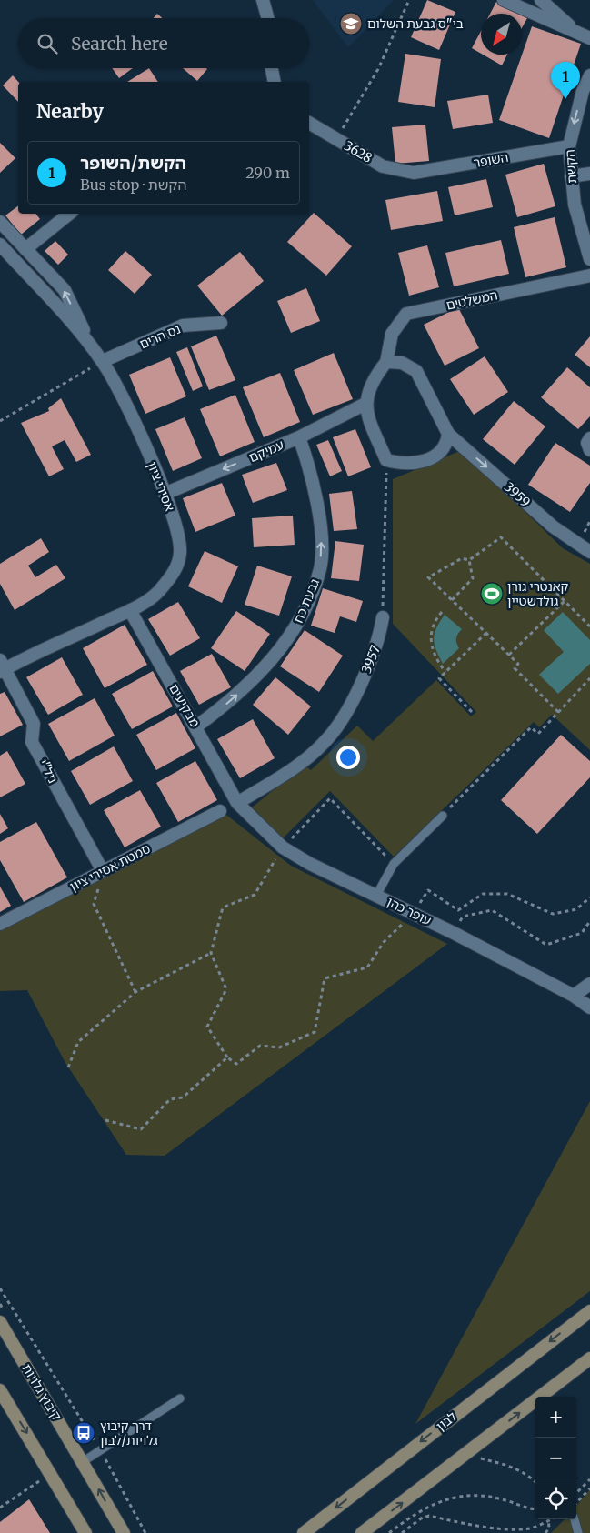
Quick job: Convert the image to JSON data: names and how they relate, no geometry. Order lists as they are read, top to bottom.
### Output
{
  "streets": {
    "main road": ["קיבוץ גלויות", "לבון"],
    "street": [
      "3628",
      "השופר",
      "הקשת",
      "המשלטים",
      "נס הרים",
      "עמיקם",
      "אסירי ציון",
      "3959",
      "גבעת כח",
      "3957",
      "מבקיעים",
      "ניל\"י",
      "סמטת אסירי ציון",
      "עופר כהן"
    ]
  },
  "crossings": [
    ["3628", "השופר"],
    ["השופר", "הקשת"],
    ["המשלטים", "עמיקם"],
    ["המשלטים", "3959"],
    ["נס הרים", "אסירי ציון"],
    ["עמיקם", "אסירי ציון"],
    ["עמיקם", "3959"],
    ["עמיקם", "גבעת כח"],
    ["אסירי ציון", "מבקיעים"],
    ["אסירי ציון", "ניל\"י"],
    ["גבעת כח", "מבקיעים"],
    ["3957", "מבקיעים"],
    ["3957", "עופר כהן"],
    ["מבקיעים", "עופר כהן"],
    ["ניל\"י", "סמטת אסירי ציון"]
  ],
  "one_way": [
    "הקשת",
    "עמיקם",
    "3959",
    "גבעת כח"
  ],
  "places": {
    "school or university": ["בי\"ס גבעת השלום"],
    "sports": ["קאנטרי גורן גולדשטיין"],
    "bus stop": ["דרך קיבוץ גלויות/לבון"]
  },
  "north": "bottom left",
  "page": {
    "search": "Search here",
    "pins": "1",
    "heading": "Nearby",
    "list": [
      {
        "mark": "1",
        "name": "הקשת/השופר",
        "note": "Bus stop · הקשת",
        "value": "290 m"
      }
    ],
    "map_buttons": ["+", "−"]
  }
}
